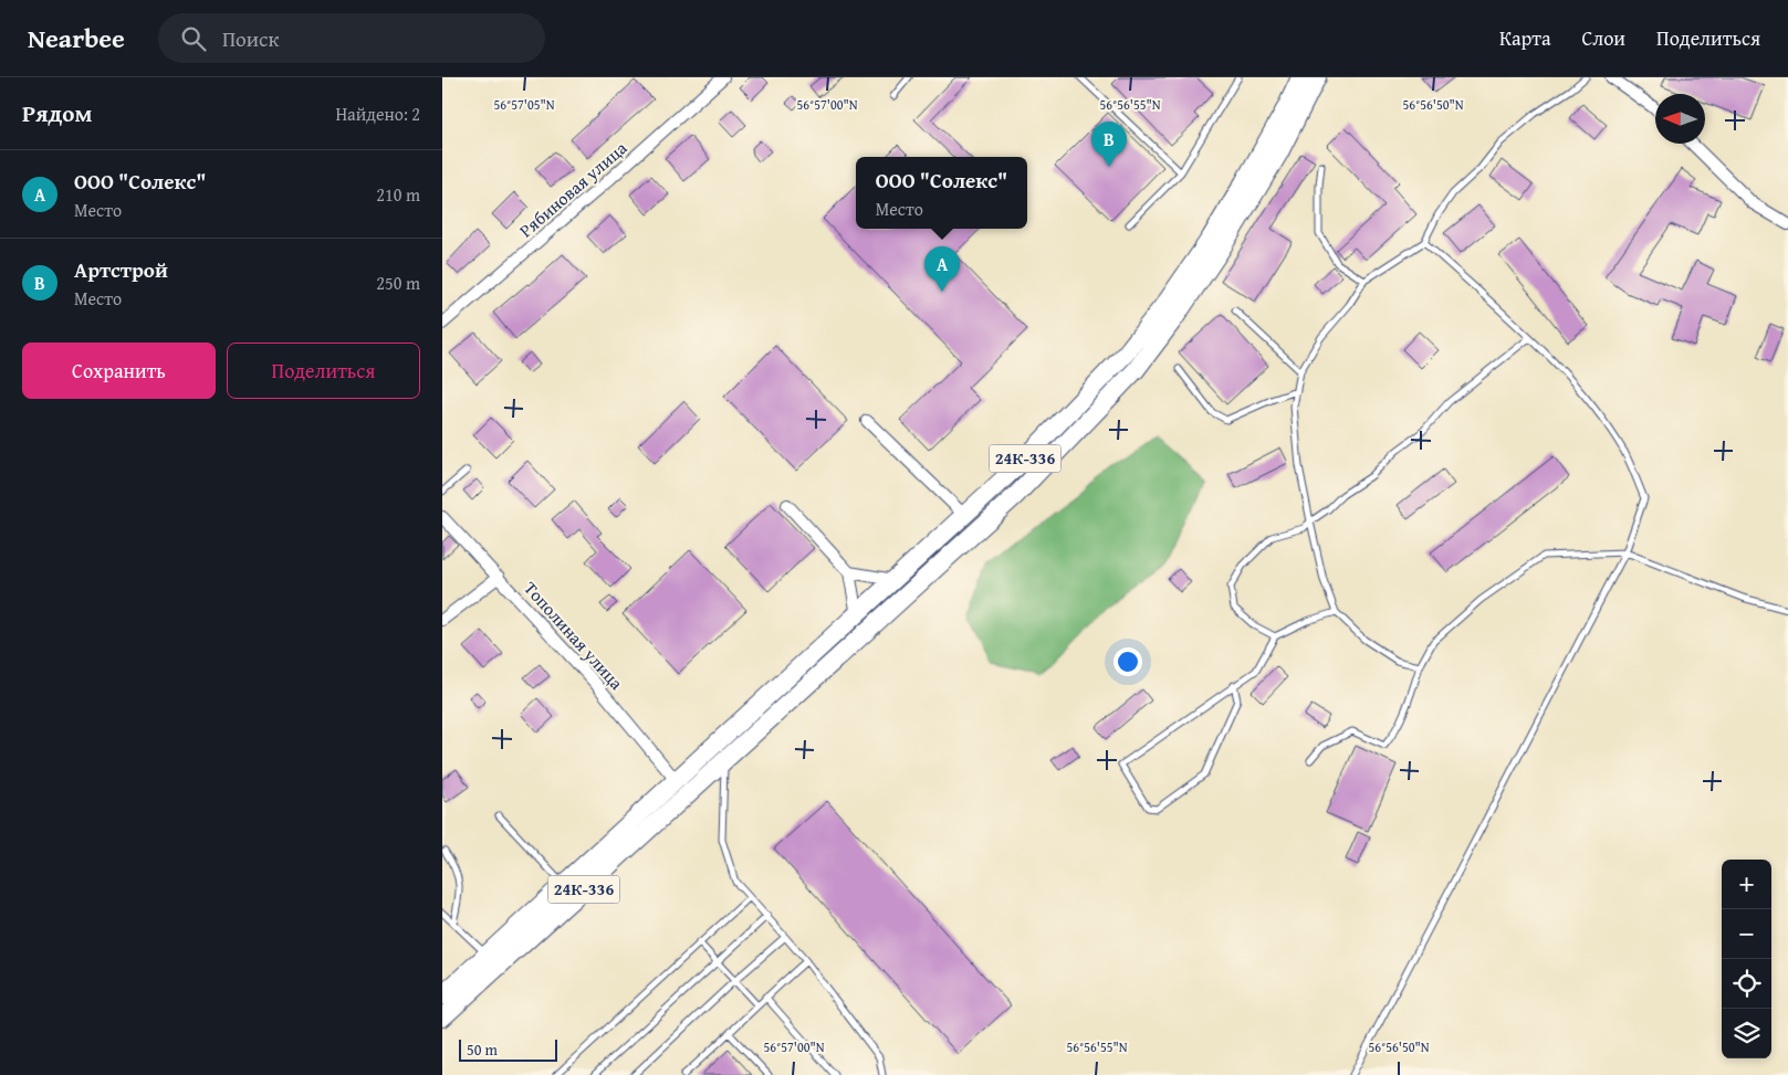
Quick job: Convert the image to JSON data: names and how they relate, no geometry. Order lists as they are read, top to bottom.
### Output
{
  "streets": {
    "main road": ["24К-336"],
    "street": ["Рябиновая улица", "Тополиная улица"]
  },
  "crossings": [
    ["24К-336", "Тополиная улица"]
  ],
  "scale_bar": "50 m",
  "north": "left",
  "page": {
    "header": "Nearbee",
    "search": "Поиск",
    "nav": ["Карта", "Слои", "Поделиться"],
    "heading": ["Рядом", "Найдено: 2"],
    "pins": ["B", "A"],
    "list": [
      {
        "mark": "A",
        "name": "ООО \"Солекс\"",
        "note": "Место",
        "value": "210 m"
      },
      {
        "mark": "B",
        "name": "Артстрой",
        "note": "Место",
        "value": "250 m"
      }
    ],
    "popup": ["ООО \"Солекс\"", "Место"],
    "buttons": ["Сохранить", "Поделиться"],
    "map_buttons": ["+", "−"],
    "scale": "50 m"
  },
  "coordinates": [
    "56°57'05\"N",
    "56°57'00\"N",
    "56°56'55\"N",
    "56°56'50\"N"
  ]
}
